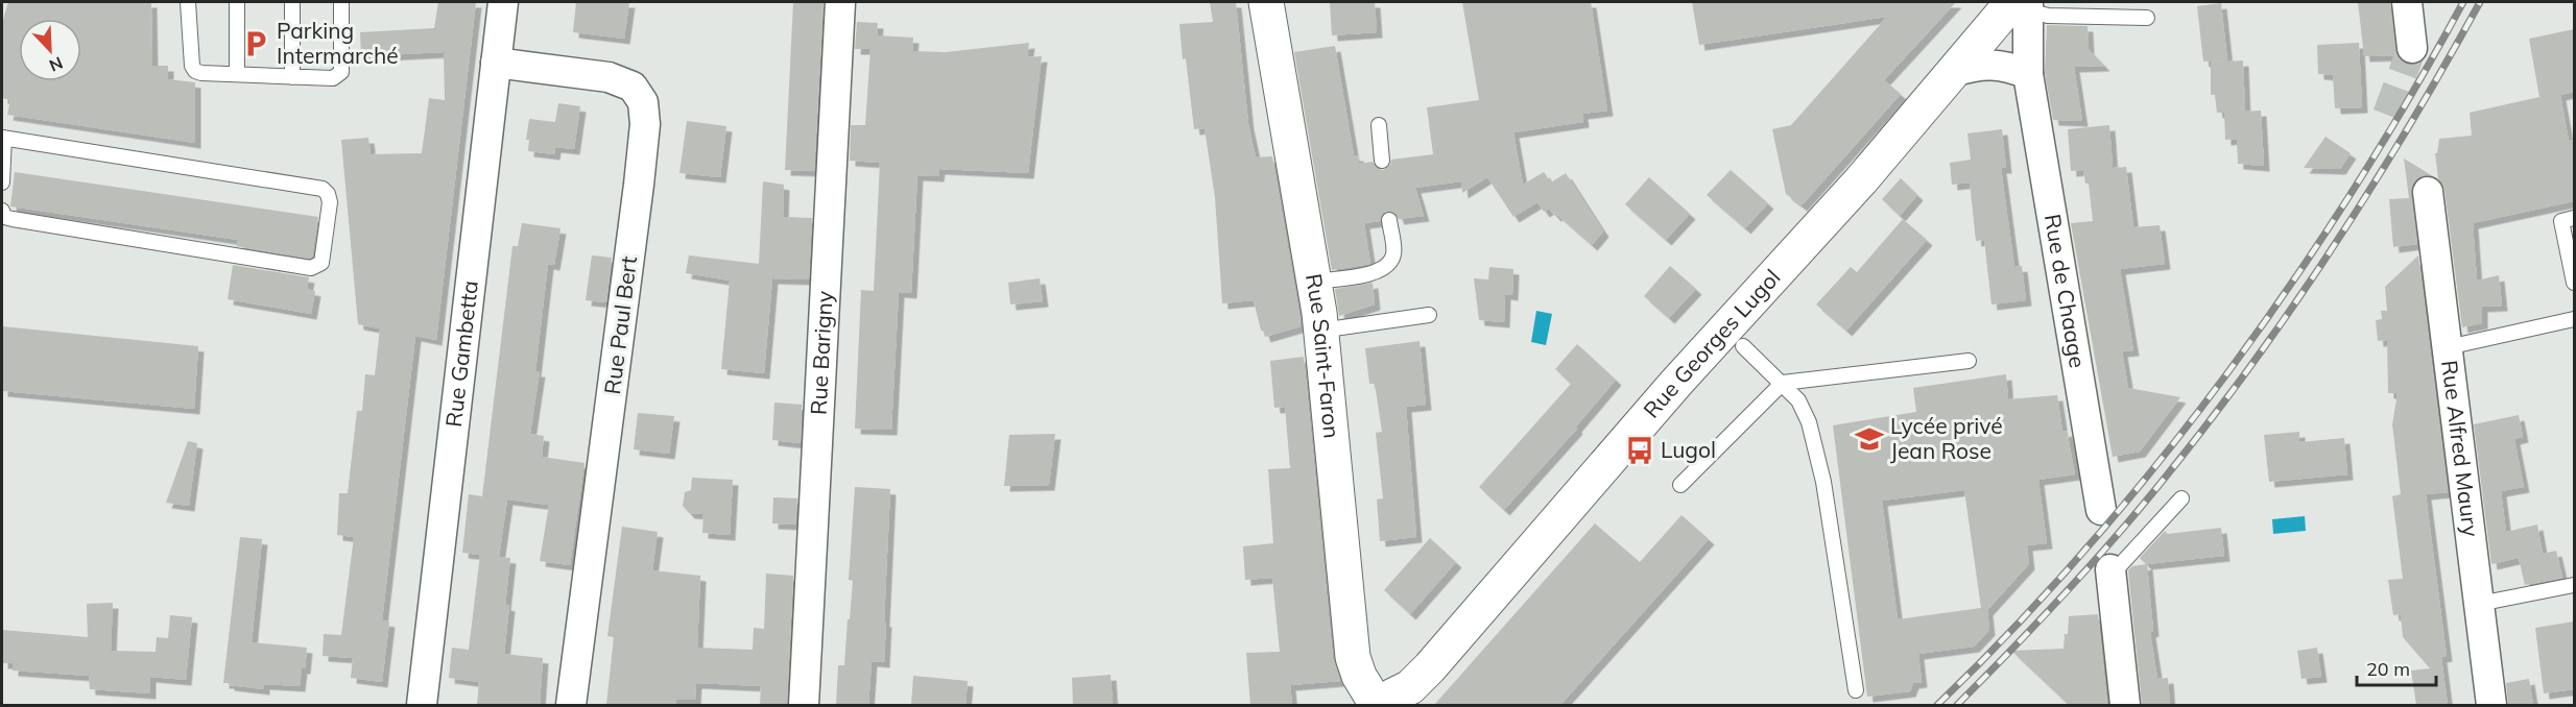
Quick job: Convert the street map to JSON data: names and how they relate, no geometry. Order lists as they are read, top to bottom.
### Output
{
  "streets": {
    "street": [
      "Rue de Chaage",
      "Rue Paul Bert",
      "Rue Georges Lugol",
      "Rue Gambetta",
      "Rue Barigny",
      "Rue Saint-Faron",
      "Rue Alfred Maury"
    ]
  },
  "crossings": [
    ["Rue de Chaage", "Rue Georges Lugol"],
    ["Rue Paul Bert", "Rue Gambetta"],
    ["Rue Georges Lugol", "Rue Saint-Faron"]
  ],
  "places": {
    "parking": ["Parking Intermarché"],
    "school or university": ["Lycée privé Jean Rose"],
    "bus stop": ["Lugol"]
  },
  "scale_bar": "20 m",
  "north": "bottom right"
}
